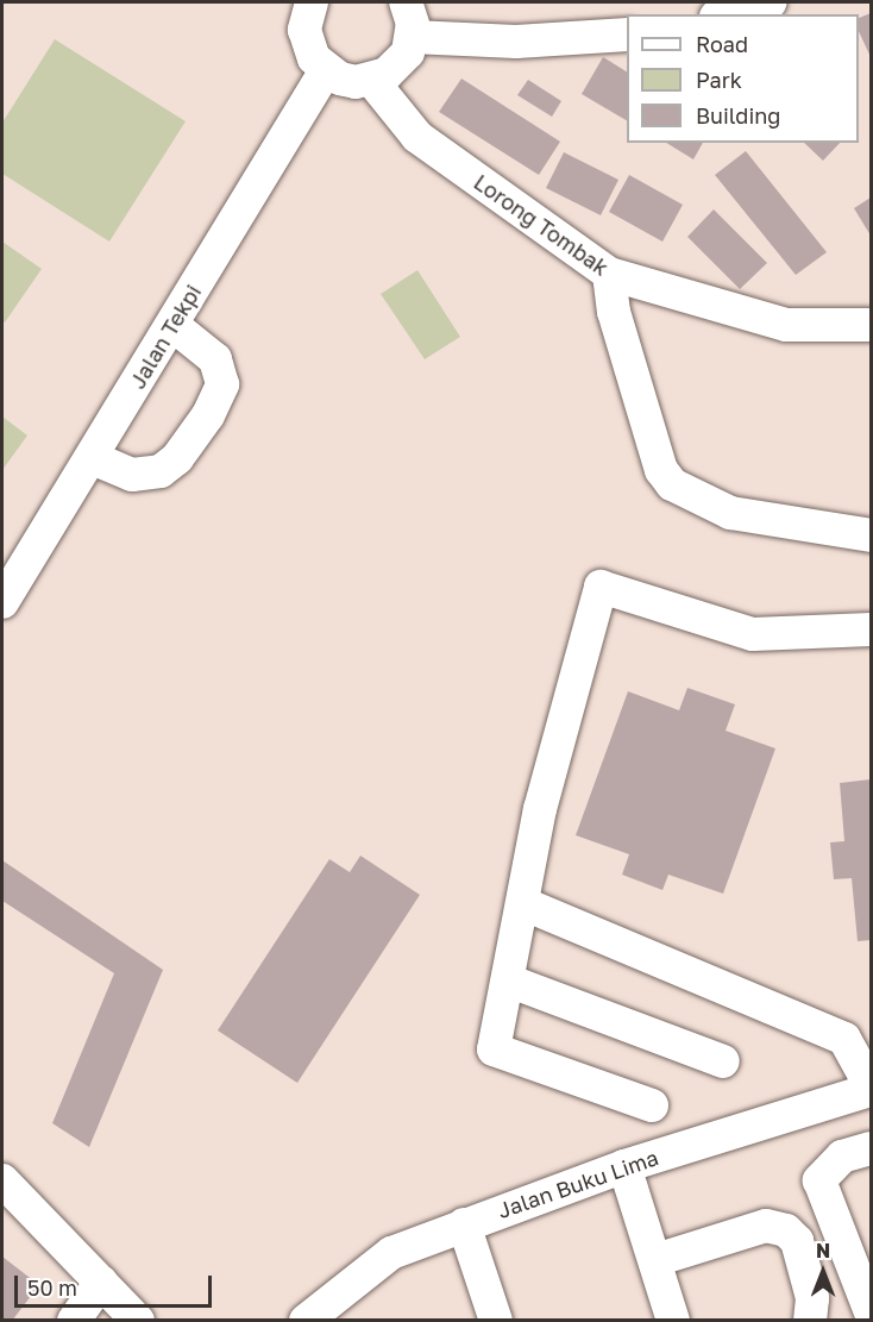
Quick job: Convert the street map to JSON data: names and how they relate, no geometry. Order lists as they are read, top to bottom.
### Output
{
  "streets": {
    "street": ["Lorong Tombak", "Jalan Tekpi", "Jalan Buku Lima"]
  },
  "legend": ["Road", "Park", "Building"],
  "scale_bar": "50 m",
  "north": "top"
}
